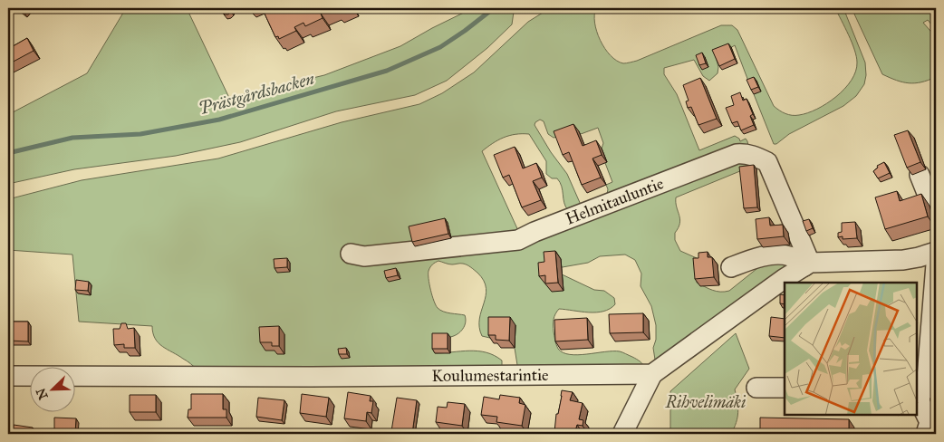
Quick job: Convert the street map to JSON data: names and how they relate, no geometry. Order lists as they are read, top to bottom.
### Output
{
  "streets": {
    "street": ["Helmitauluntie", "Koulumestarintie"]
  },
  "water": ["Prästgårdsbacken"],
  "parks": ["Rihvelimäki"],
  "north": "bottom left"
}
